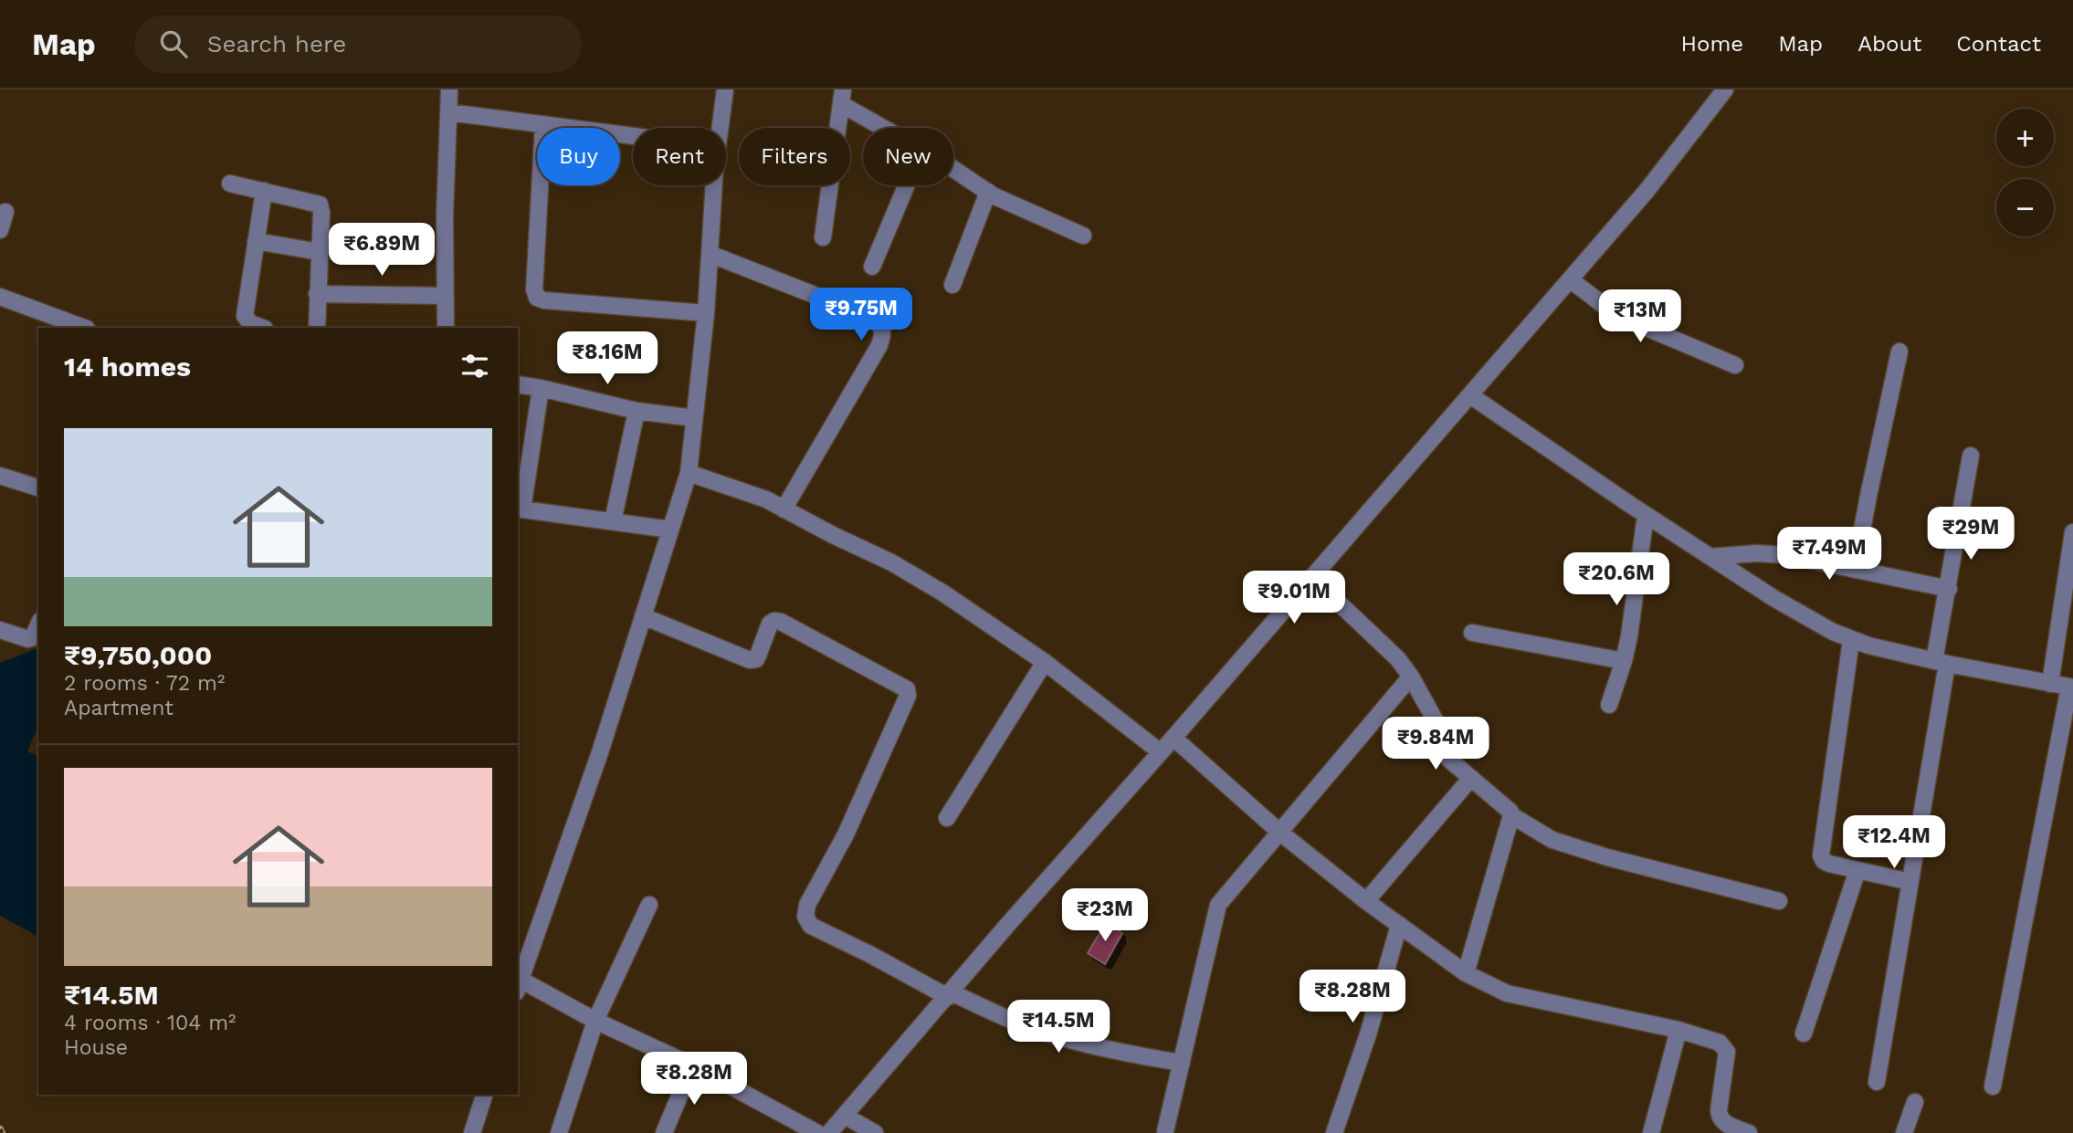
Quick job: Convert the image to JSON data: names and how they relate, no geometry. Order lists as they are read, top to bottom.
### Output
{
  "page": {
    "header": "Map",
    "search": "Search here",
    "nav": [
      "Home",
      "Map",
      "About",
      "Contact"
    ],
    "map_buttons": ["+", "−"],
    "chip": [
      "Buy",
      "Rent",
      "Filters",
      "New"
    ],
    "price": [
      "₹6.89M",
      "₹9.75M",
      "₹13M",
      "₹8.16M",
      "₹29M",
      "₹7.49M",
      "₹20.6M",
      "₹9.01M",
      "₹9.84M",
      "₹12.4M",
      "₹23M",
      "₹8.28M",
      "₹14.5M",
      "₹8.28M"
    ],
    "heading": "14 homes",
    "list": [
      {
        "name": "₹9,750,000",
        "note": "2 rooms · 72 m² · Apartment"
      },
      {
        "name": "₹14.5M",
        "note": "4 rooms · 104 m² · House"
      }
    ]
  }
}
